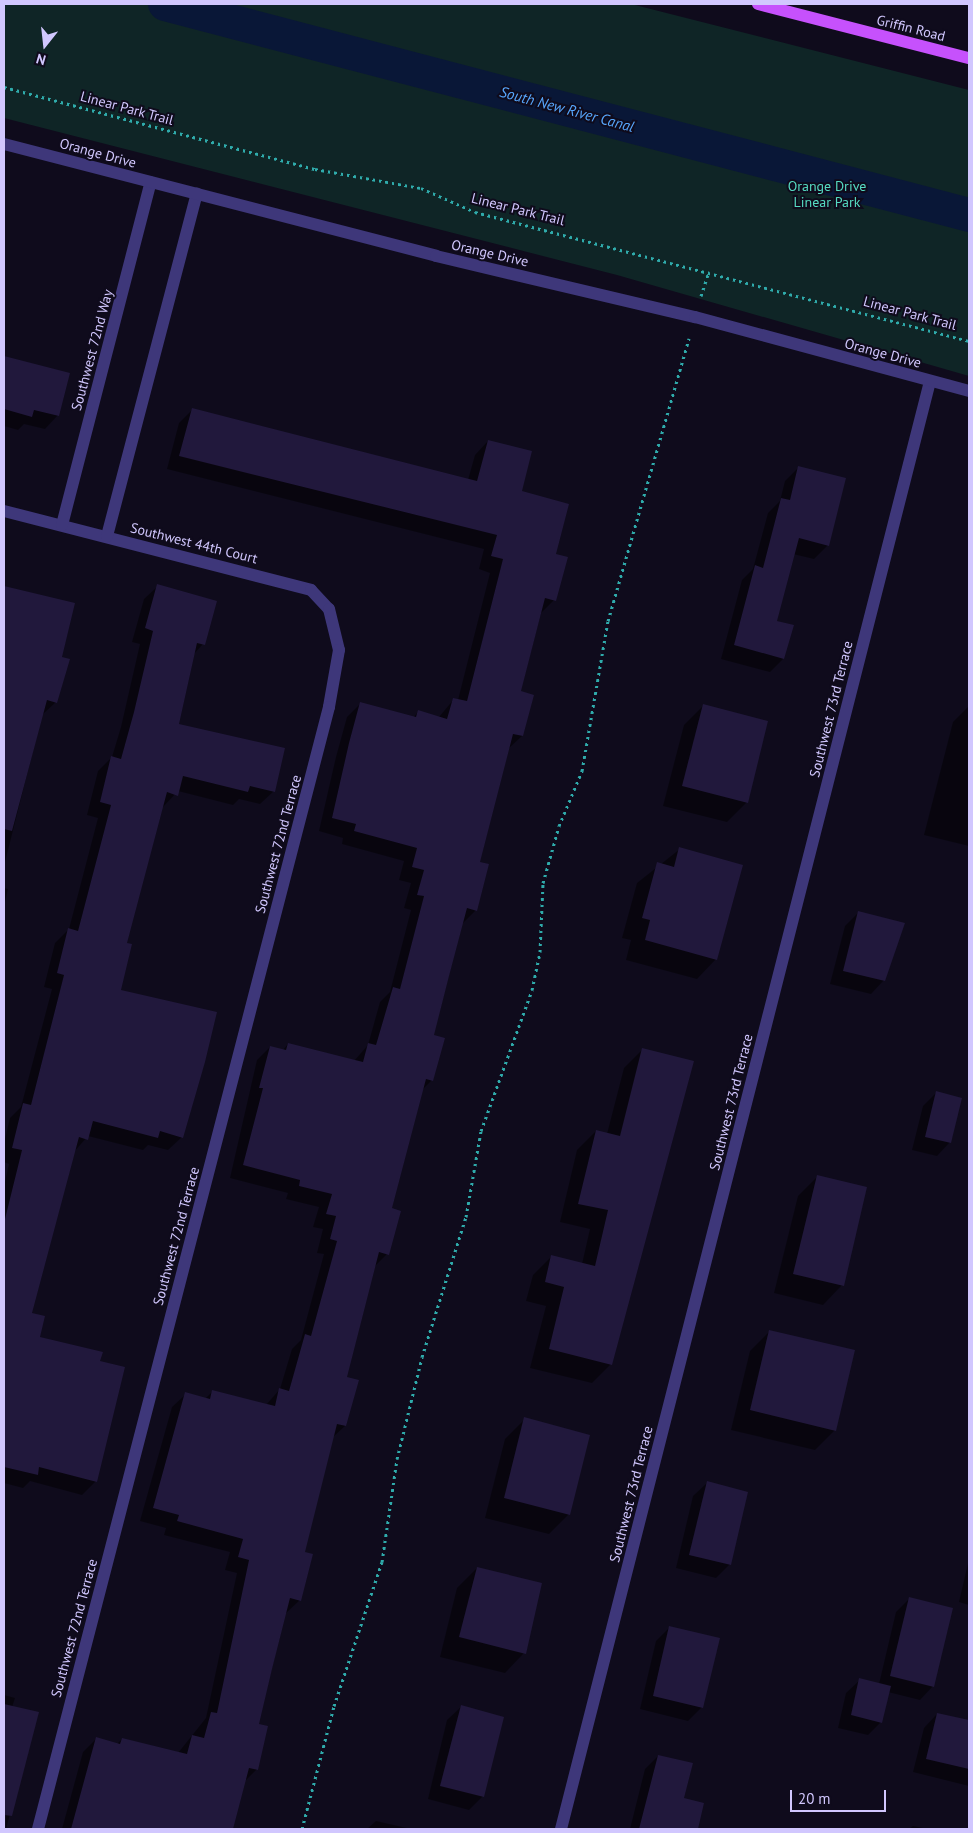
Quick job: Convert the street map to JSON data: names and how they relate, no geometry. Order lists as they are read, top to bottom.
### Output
{
  "streets": {
    "main road": ["Griffin Road"],
    "street": [
      "Orange Drive",
      "Southwest 72nd Way",
      "Southwest 44th Court",
      "Southwest 73rd Terrace",
      "Southwest 72nd Terrace"
    ],
    "path": ["Linear Park Trail"]
  },
  "crossings": [
    ["Orange Drive", "Southwest 72nd Way"],
    ["Orange Drive", "Southwest 73rd Terrace"],
    ["Southwest 72nd Way", "Southwest 44th Court"],
    ["Southwest 44th Court", "Southwest 72nd Terrace"]
  ],
  "water": ["South New River Canal"],
  "parks": ["Orange Drive Linear Park"],
  "scale_bar": "20 m",
  "north": "bottom"
}
